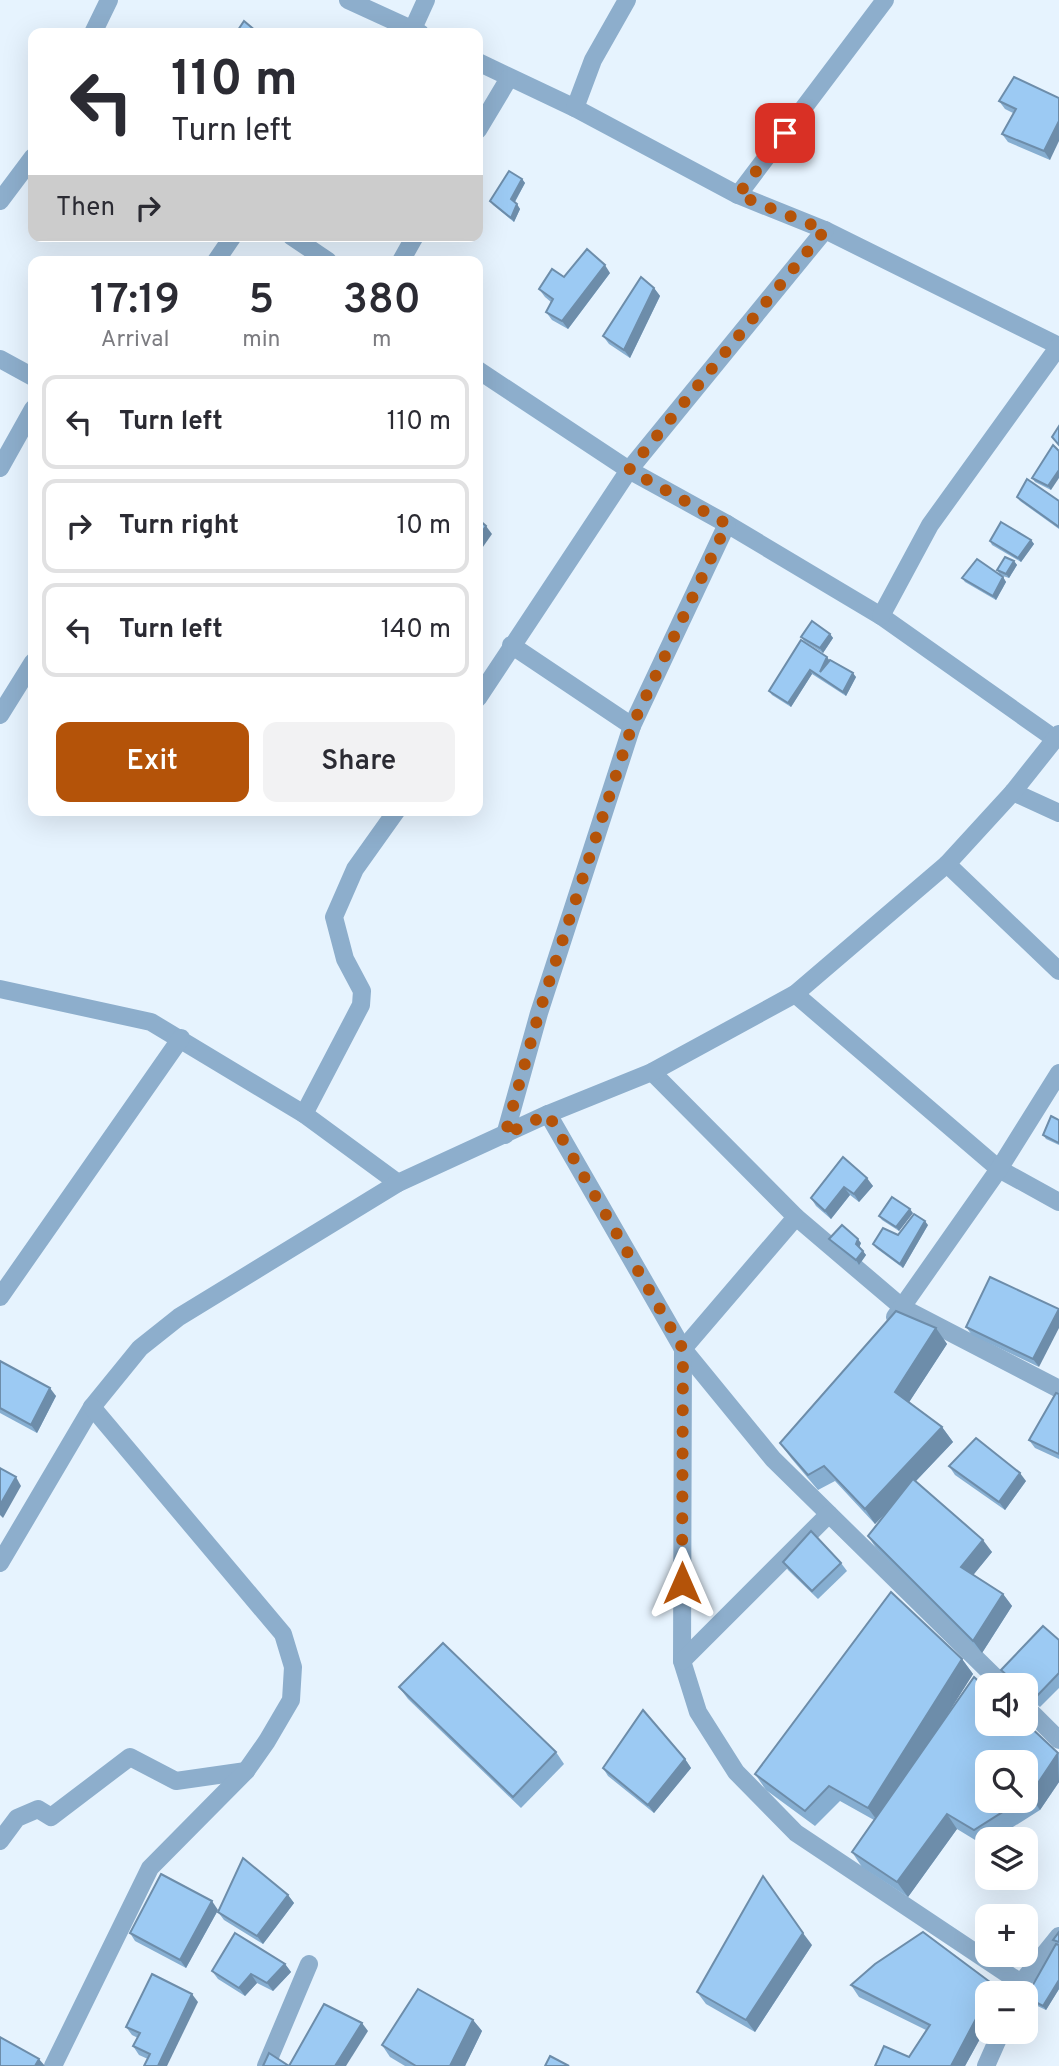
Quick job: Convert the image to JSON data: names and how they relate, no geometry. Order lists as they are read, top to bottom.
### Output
{
  "page": {
    "turn": ["110 m", "Turn left"],
    "then": "Then",
    "eta": [
      "17:19",
      "Arrival",
      "5",
      "min",
      "380",
      "m"
    ],
    "list": [
      {
        "name": "Turn left",
        "value": "110 m"
      },
      {
        "name": "Turn right",
        "value": "10 m"
      },
      {
        "name": "Turn left",
        "value": "140 m"
      }
    ],
    "buttons": ["Exit", "Share"],
    "map_buttons": ["+", "−"]
  }
}
